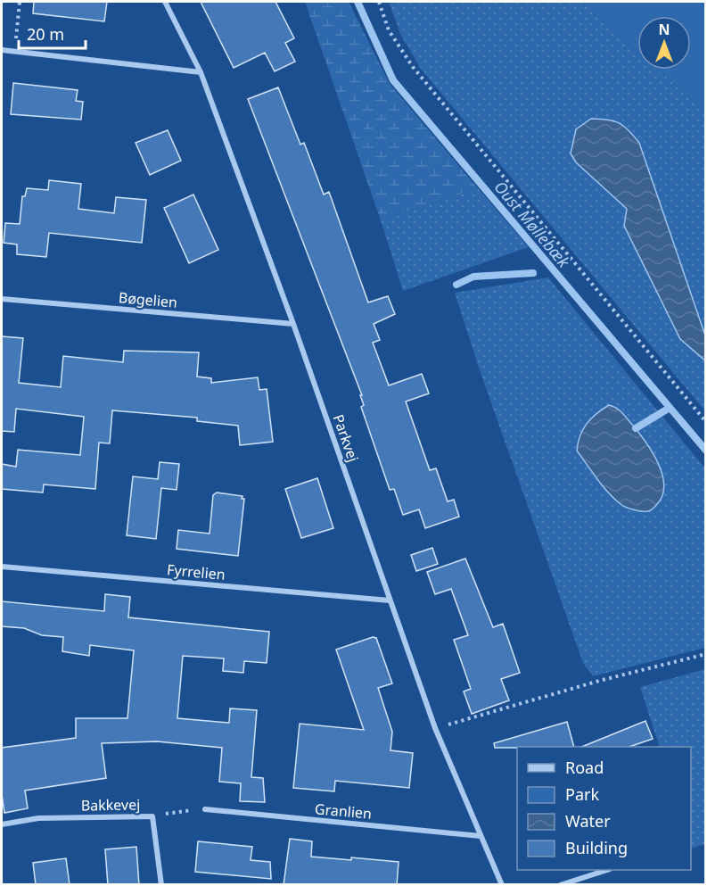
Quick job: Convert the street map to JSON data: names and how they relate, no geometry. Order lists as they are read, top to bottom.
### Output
{
  "streets": {
    "street": [
      "Bøgelien",
      "Parkvej",
      "Fyrrelien",
      "Bakkevej",
      "Granlien"
    ]
  },
  "crossings": [
    ["Bøgelien", "Parkvej"],
    ["Parkvej", "Fyrrelien"],
    ["Parkvej", "Granlien"]
  ],
  "water": ["Oust Møllebæk"],
  "legend": [
    "Road",
    "Park",
    "Water",
    "Building"
  ],
  "scale_bar": "20 m",
  "north": "top"
}
